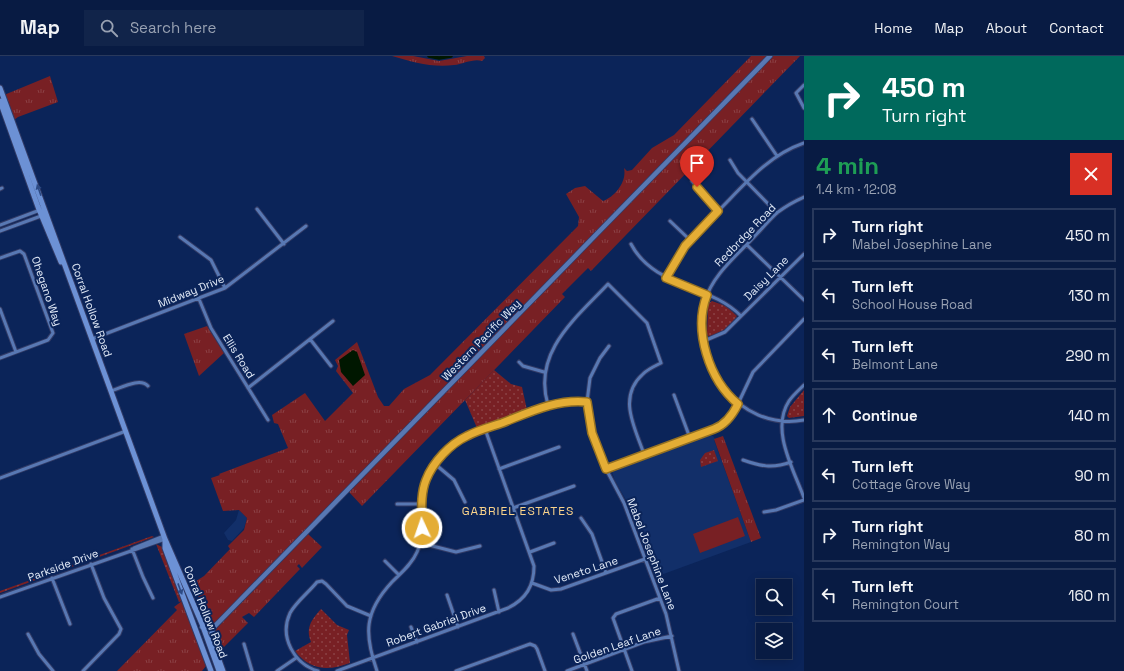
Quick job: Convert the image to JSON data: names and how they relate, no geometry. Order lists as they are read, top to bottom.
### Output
{
  "streets": {
    "main road": ["Corral Hollow Road"],
    "street": [
      "Redbrdge Road",
      "Daisy Lane",
      "Ohegano Way",
      "Midway Drive",
      "Western Pacific Way",
      "Ellis Road",
      "Mabel Josephine Lane",
      "Parkside Drive",
      "Veneto Lane",
      "Robert Gabriel Drive",
      "Golden Leaf Lane"
    ]
  },
  "crossings": [
    ["Redbrdge Road", "Daisy Lane"],
    ["Midway Drive", "Corral Hollow Road"],
    ["Midway Drive", "Ellis Road"],
    ["Corral Hollow Road", "Parkside Drive"],
    ["Mabel Josephine Lane", "Veneto Lane"],
    ["Mabel Josephine Lane", "Golden Leaf Lane"],
    ["Veneto Lane", "Robert Gabriel Drive"]
  ],
  "districts": ["GABRIEL ESTATES"],
  "page": {
    "header": "Map",
    "search": "Search here",
    "nav": [
      "Home",
      "Map",
      "About",
      "Contact"
    ],
    "turn": ["450 m", "Turn right"],
    "heading": ["4 min", "1.4 km · 12:08"],
    "list": [
      {
        "name": "Turn right",
        "note": "Mabel Josephine Lane",
        "value": "450 m"
      },
      {
        "name": "Turn left",
        "note": "School House Road",
        "value": "130 m"
      },
      {
        "name": "Turn left",
        "note": "Belmont Lane",
        "value": "290 m"
      },
      {
        "name": "Continue",
        "value": "140 m"
      },
      {
        "name": "Turn left",
        "note": "Cottage Grove Way",
        "value": "90 m"
      },
      {
        "name": "Turn right",
        "note": "Remington Way",
        "value": "80 m"
      },
      {
        "name": "Turn left",
        "note": "Remington Court",
        "value": "160 m"
      }
    ]
  }
}
